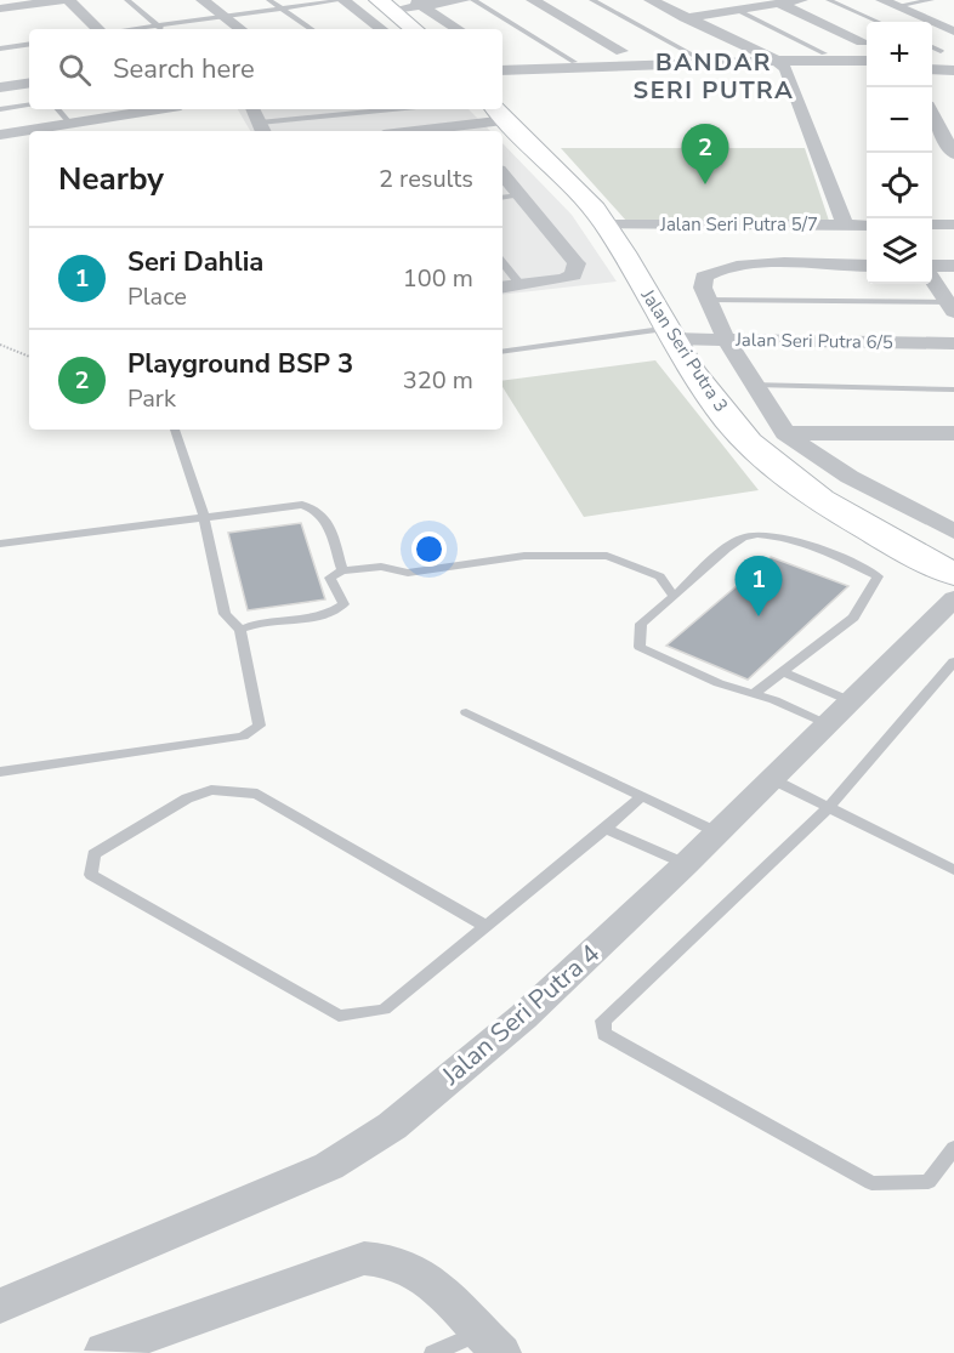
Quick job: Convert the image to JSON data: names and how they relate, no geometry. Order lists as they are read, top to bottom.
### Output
{
  "streets": {
    "street": [
      "Jalan Seri Putra 5/7",
      "Jalan Seri Putra 6/5",
      "Jalan Seri Putra 3",
      "Jalan Seri Putra 4"
    ]
  },
  "crossings": [
    ["Jalan Seri Putra 5/7", "Jalan Seri Putra 3"],
    ["Jalan Seri Putra 6/5", "Jalan Seri Putra 3"]
  ],
  "districts": ["BANDAR SERI PUTRA"],
  "page": {
    "map_buttons": ["+", "−"],
    "search": "Search here",
    "pins": ["2", "1"],
    "heading": ["Nearby", "2 results"],
    "list": [
      {
        "mark": "1",
        "name": "Seri Dahlia",
        "note": "Place",
        "value": "100 m"
      },
      {
        "mark": "2",
        "name": "Playground BSP 3",
        "note": "Park",
        "value": "320 m"
      }
    ]
  }
}
